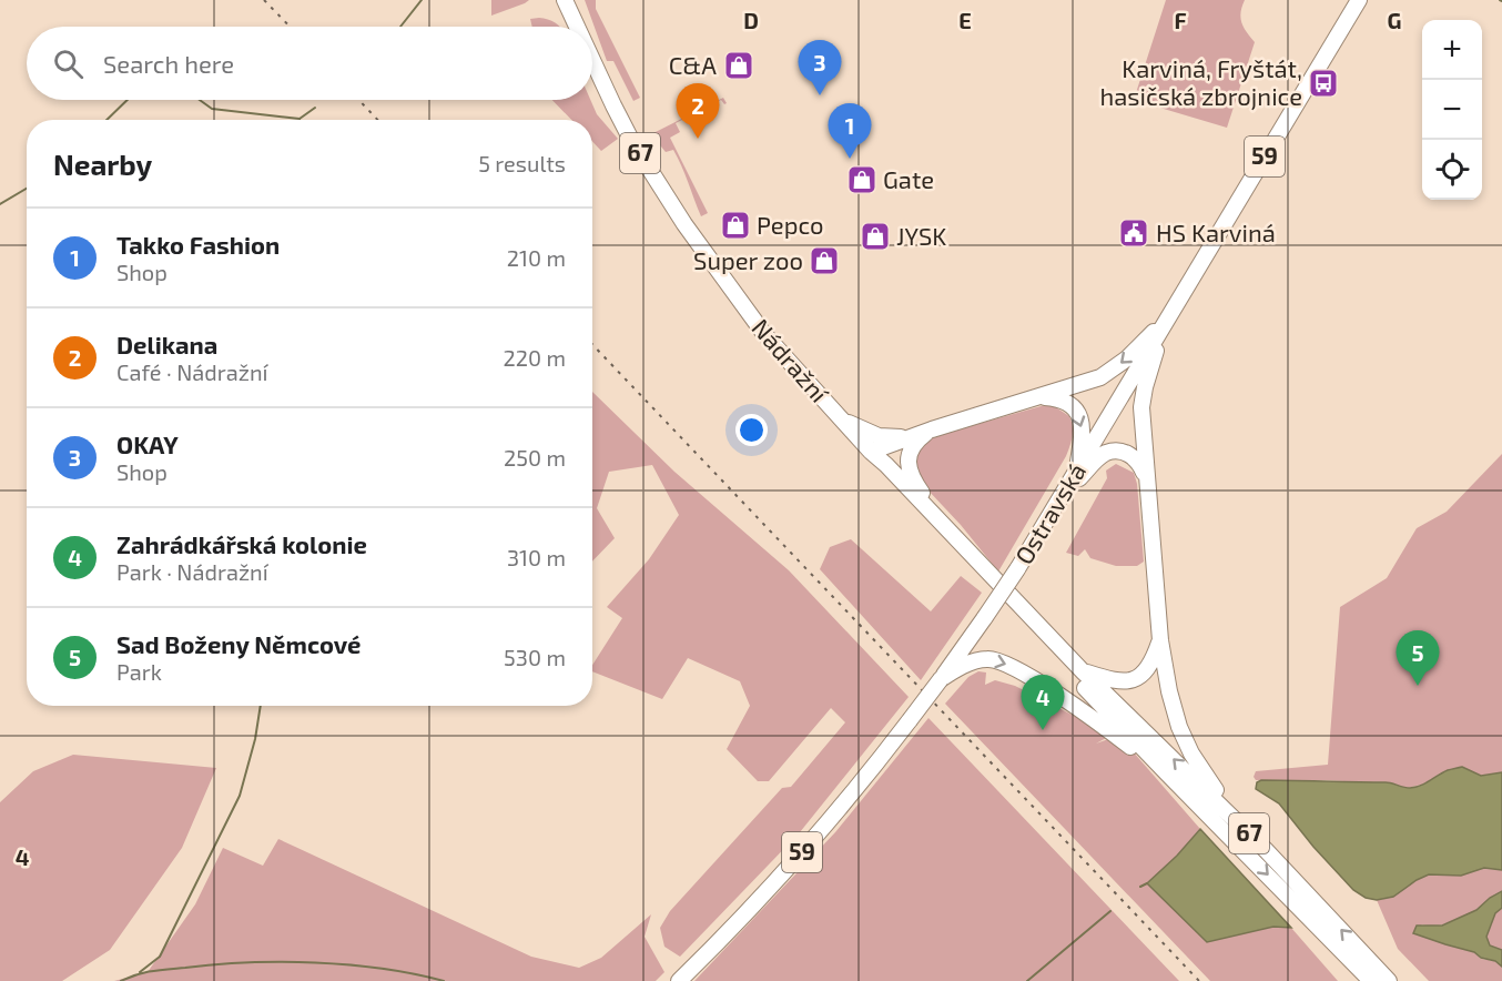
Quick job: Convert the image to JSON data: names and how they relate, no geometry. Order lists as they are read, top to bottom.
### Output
{
  "streets": {
    "main road": [
      "67",
      "59",
      "Nádražní",
      "Ostravská"
    ]
  },
  "crossings": [
    ["67", "Nádražní"]
  ],
  "places": {
    "shop": [
      "C&A",
      "Gate",
      "Pepco",
      "JYSK",
      "Super zoo"
    ],
    "bus stop": ["Karviná, Fryštát, hasičská zbrojnice"],
    "public building": ["HS Karviná"]
  },
  "page": {
    "map_buttons": ["+", "−"],
    "search": "Search here",
    "pins": [
      "3",
      "2",
      "1",
      "5",
      "4"
    ],
    "heading": ["Nearby", "5 results"],
    "list": [
      {
        "mark": "1",
        "name": "Takko Fashion",
        "note": "Shop",
        "value": "210 m"
      },
      {
        "mark": "2",
        "name": "Delikana",
        "note": "Café · Nádražní",
        "value": "220 m"
      },
      {
        "mark": "3",
        "name": "OKAY",
        "note": "Shop",
        "value": "250 m"
      },
      {
        "mark": "4",
        "name": "Zahrádkářská kolonie",
        "note": "Park · Nádražní",
        "value": "310 m"
      },
      {
        "mark": "5",
        "name": "Sad Boženy Němcové",
        "note": "Park",
        "value": "530 m"
      }
    ]
  },
  "grid": {
    "columns": [
      "D",
      "E",
      "F",
      "G"
    ],
    "rows": ["4"]
  }
}
